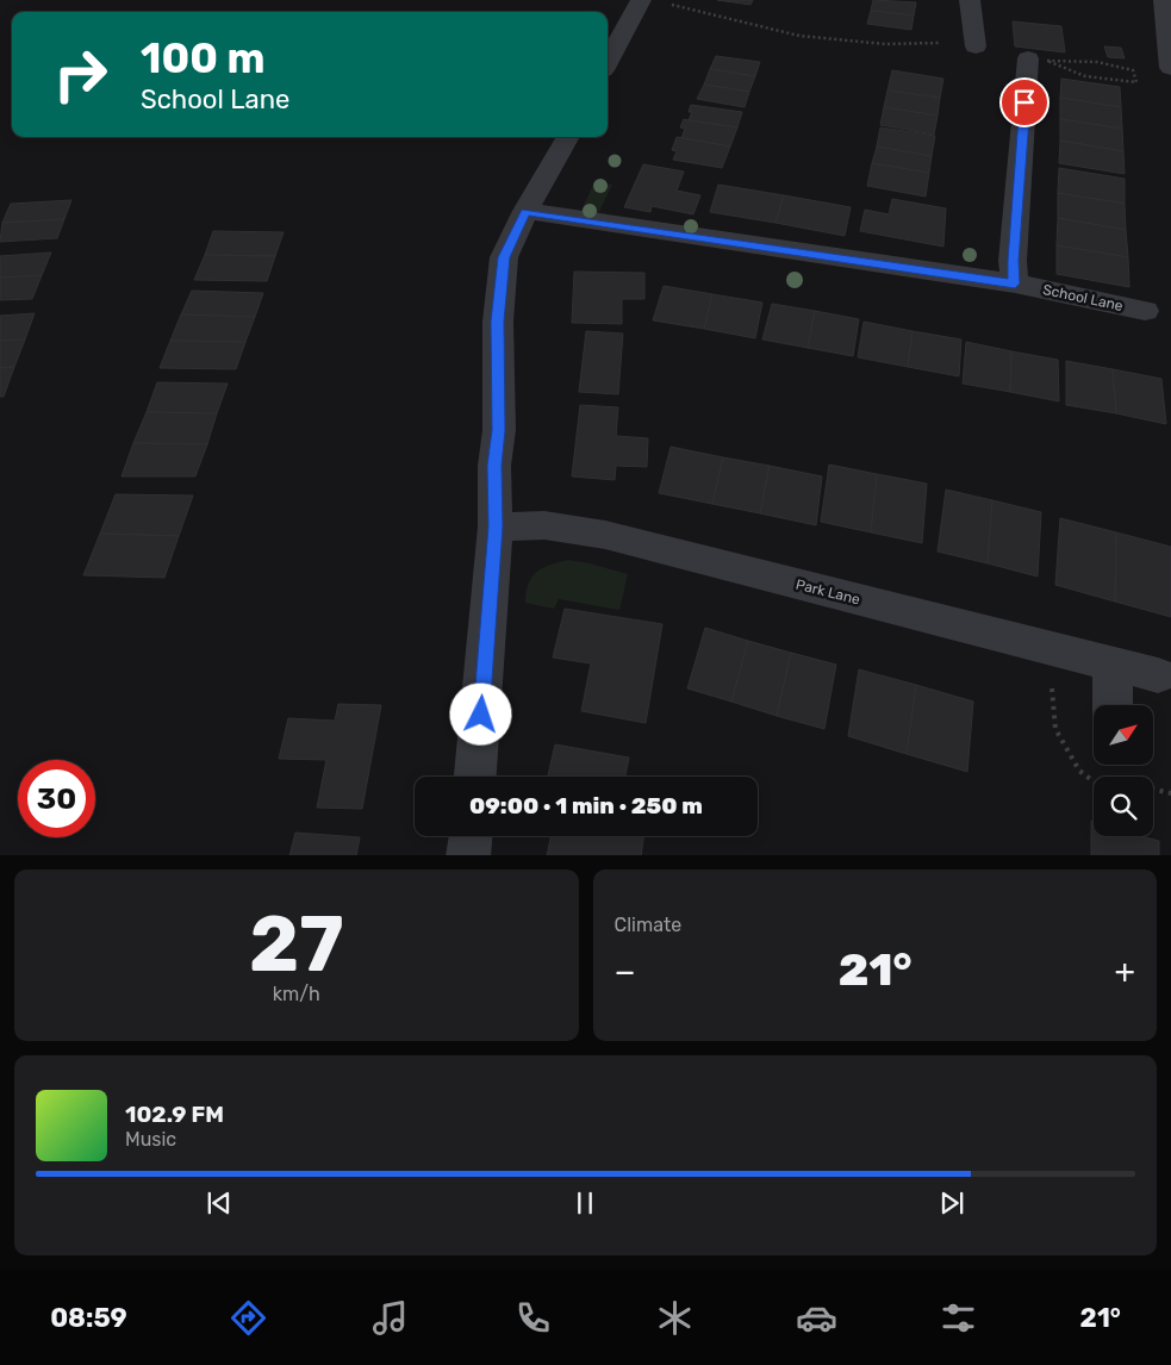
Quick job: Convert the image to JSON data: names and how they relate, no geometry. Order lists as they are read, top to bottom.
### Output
{
  "streets": {
    "street": ["School Lane", "Park Lane"]
  },
  "north": "top right",
  "page": {
    "turn": ["100 m", "School Lane"],
    "limit": "30",
    "trip": "09:00 · 1 min · 250 m",
    "tile": [
      ["27", "km/h"],
      "Climate"
    ],
    "heat": ["−", "21°", "+"],
    "song": ["102.9 FM", "Music"],
    "tabs": ["08:59", "21°"]
  }
}
